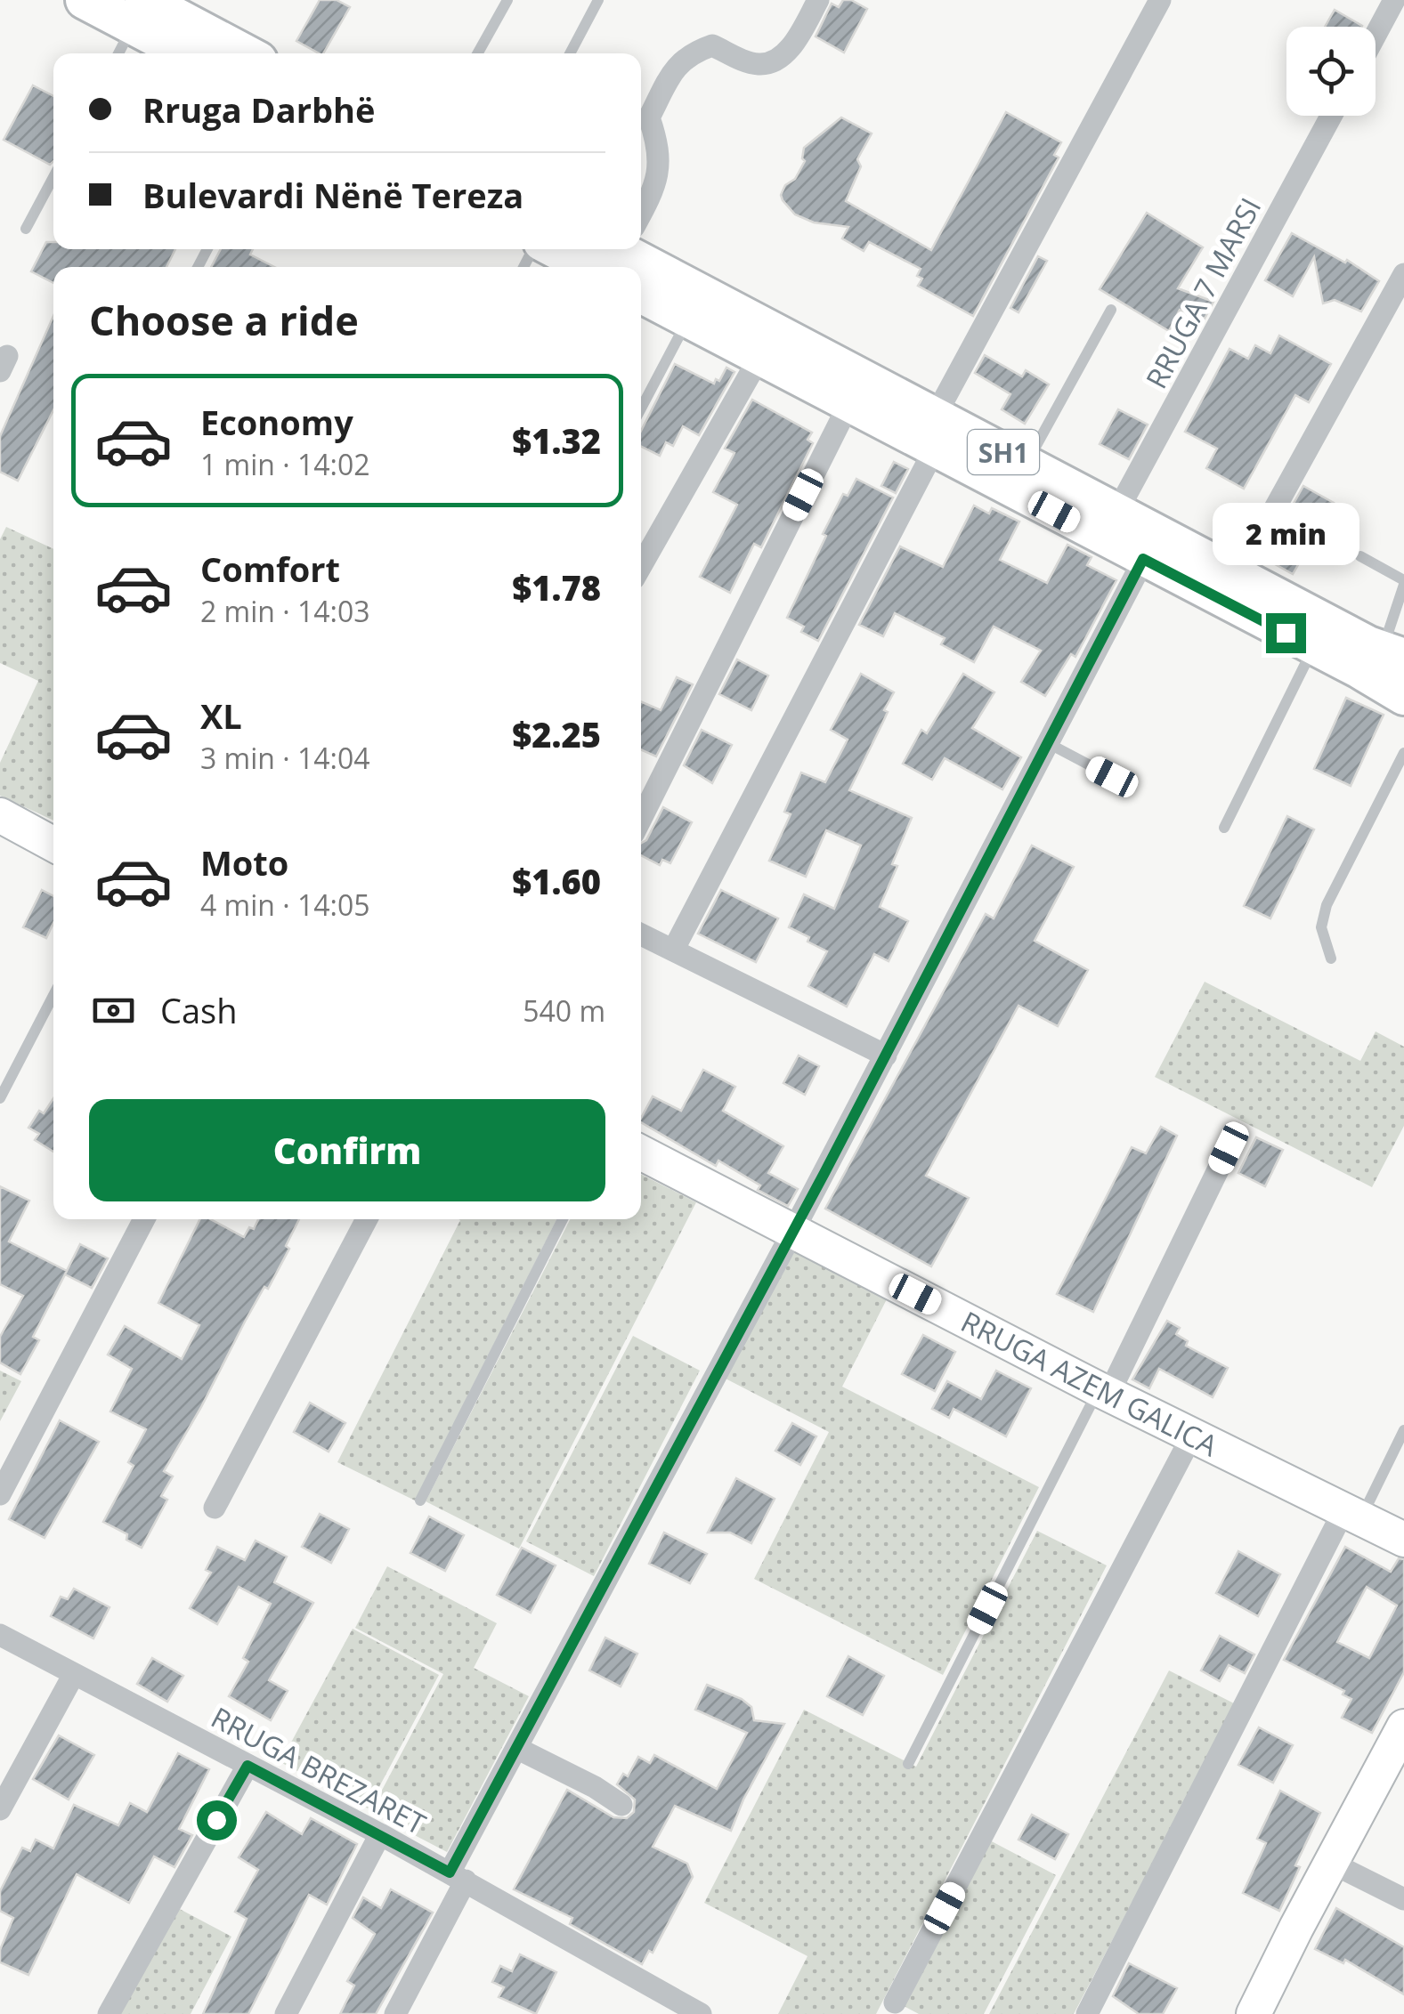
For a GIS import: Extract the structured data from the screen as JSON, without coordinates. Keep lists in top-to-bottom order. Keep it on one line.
{"streets":{"main road":["SH1"],"street":["RRUGA 7 MARSI","RRUGA AZEM GALICA","RRUGA BREZARET"]},"crossings":[["RRUGA 7 MARSI","SH1"]],"page":{"banner":["Rruga Darbhë","Bulevardi Nënë Tereza"],"heading":"Choose a ride","list":[{"name":"Economy","note":"1 min · 14:02","value":"$1.32"},{"name":"Comfort","note":"2 min · 14:03","value":"$1.78"},{"name":"XL","note":"3 min · 14:04","value":"$2.25"},{"name":"Moto","note":"4 min · 14:05","value":"$1.60"}],"bubble":"2 min","pay":["Cash","540 m"],"buttons":"Confirm"}}
